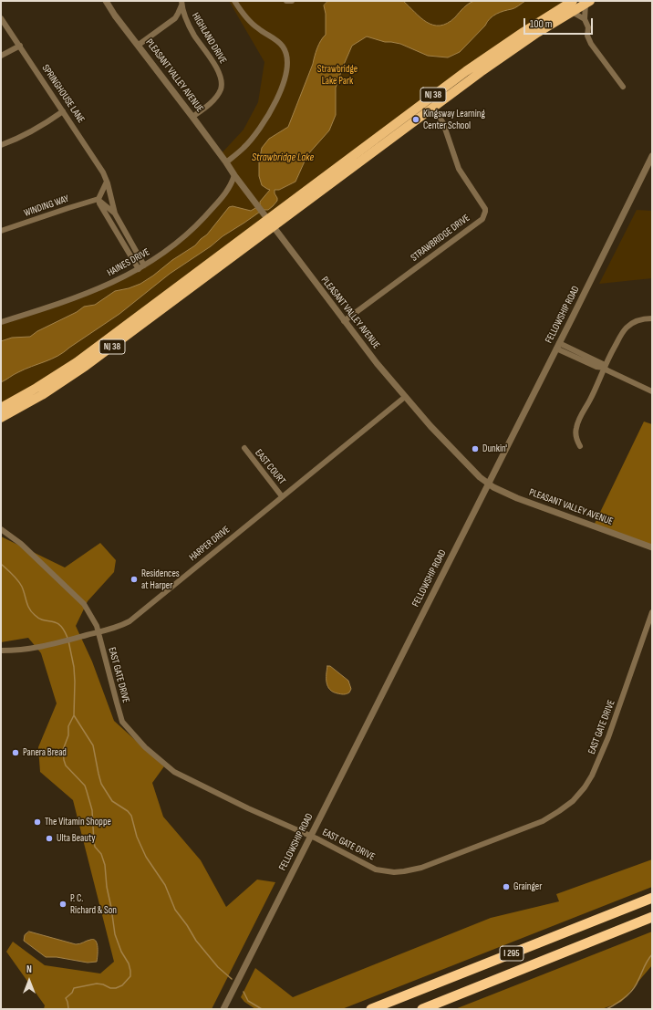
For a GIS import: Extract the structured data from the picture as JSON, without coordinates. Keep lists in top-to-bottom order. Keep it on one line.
{"streets":{"highway":["NJ 38","I 295"],"street":["HIGHLAND DRIVE","PLEASANT VALLEY AVENUE","SPRINGHOUSE LANE","WINDING WAY","STRAWBRIDGE DRIVE","HAINES DRIVE","FELLOWSHIP ROAD","EAST COURT","HARPER DRIVE","EAST GATE DRIVE"]},"crossings":[["HIGHLAND DRIVE","PLEASANT VALLEY AVENUE"],["PLEASANT VALLEY AVENUE","NJ 38"],["PLEASANT VALLEY AVENUE","STRAWBRIDGE DRIVE"],["PLEASANT VALLEY AVENUE","HAINES DRIVE"],["PLEASANT VALLEY AVENUE","FELLOWSHIP ROAD"],["PLEASANT VALLEY AVENUE","HARPER DRIVE"],["SPRINGHOUSE LANE","WINDING WAY"],["SPRINGHOUSE LANE","HAINES DRIVE"],["NJ 38","STRAWBRIDGE DRIVE"],["FELLOWSHIP ROAD","EAST GATE DRIVE"],["EAST COURT","HARPER DRIVE"],["HARPER DRIVE","EAST GATE DRIVE"]],"water":["Strawbridge Lake"],"parks":["Strawbridge Lake Park"],"places":["Kingsway Learning Center School","Dunkin'","Residences at Harper","Panera Bread","The Vitamin Shoppe","Ulta Beauty","Grainger","P. C. Richard & Son"],"scale_bar":"100 m","north":"top"}
